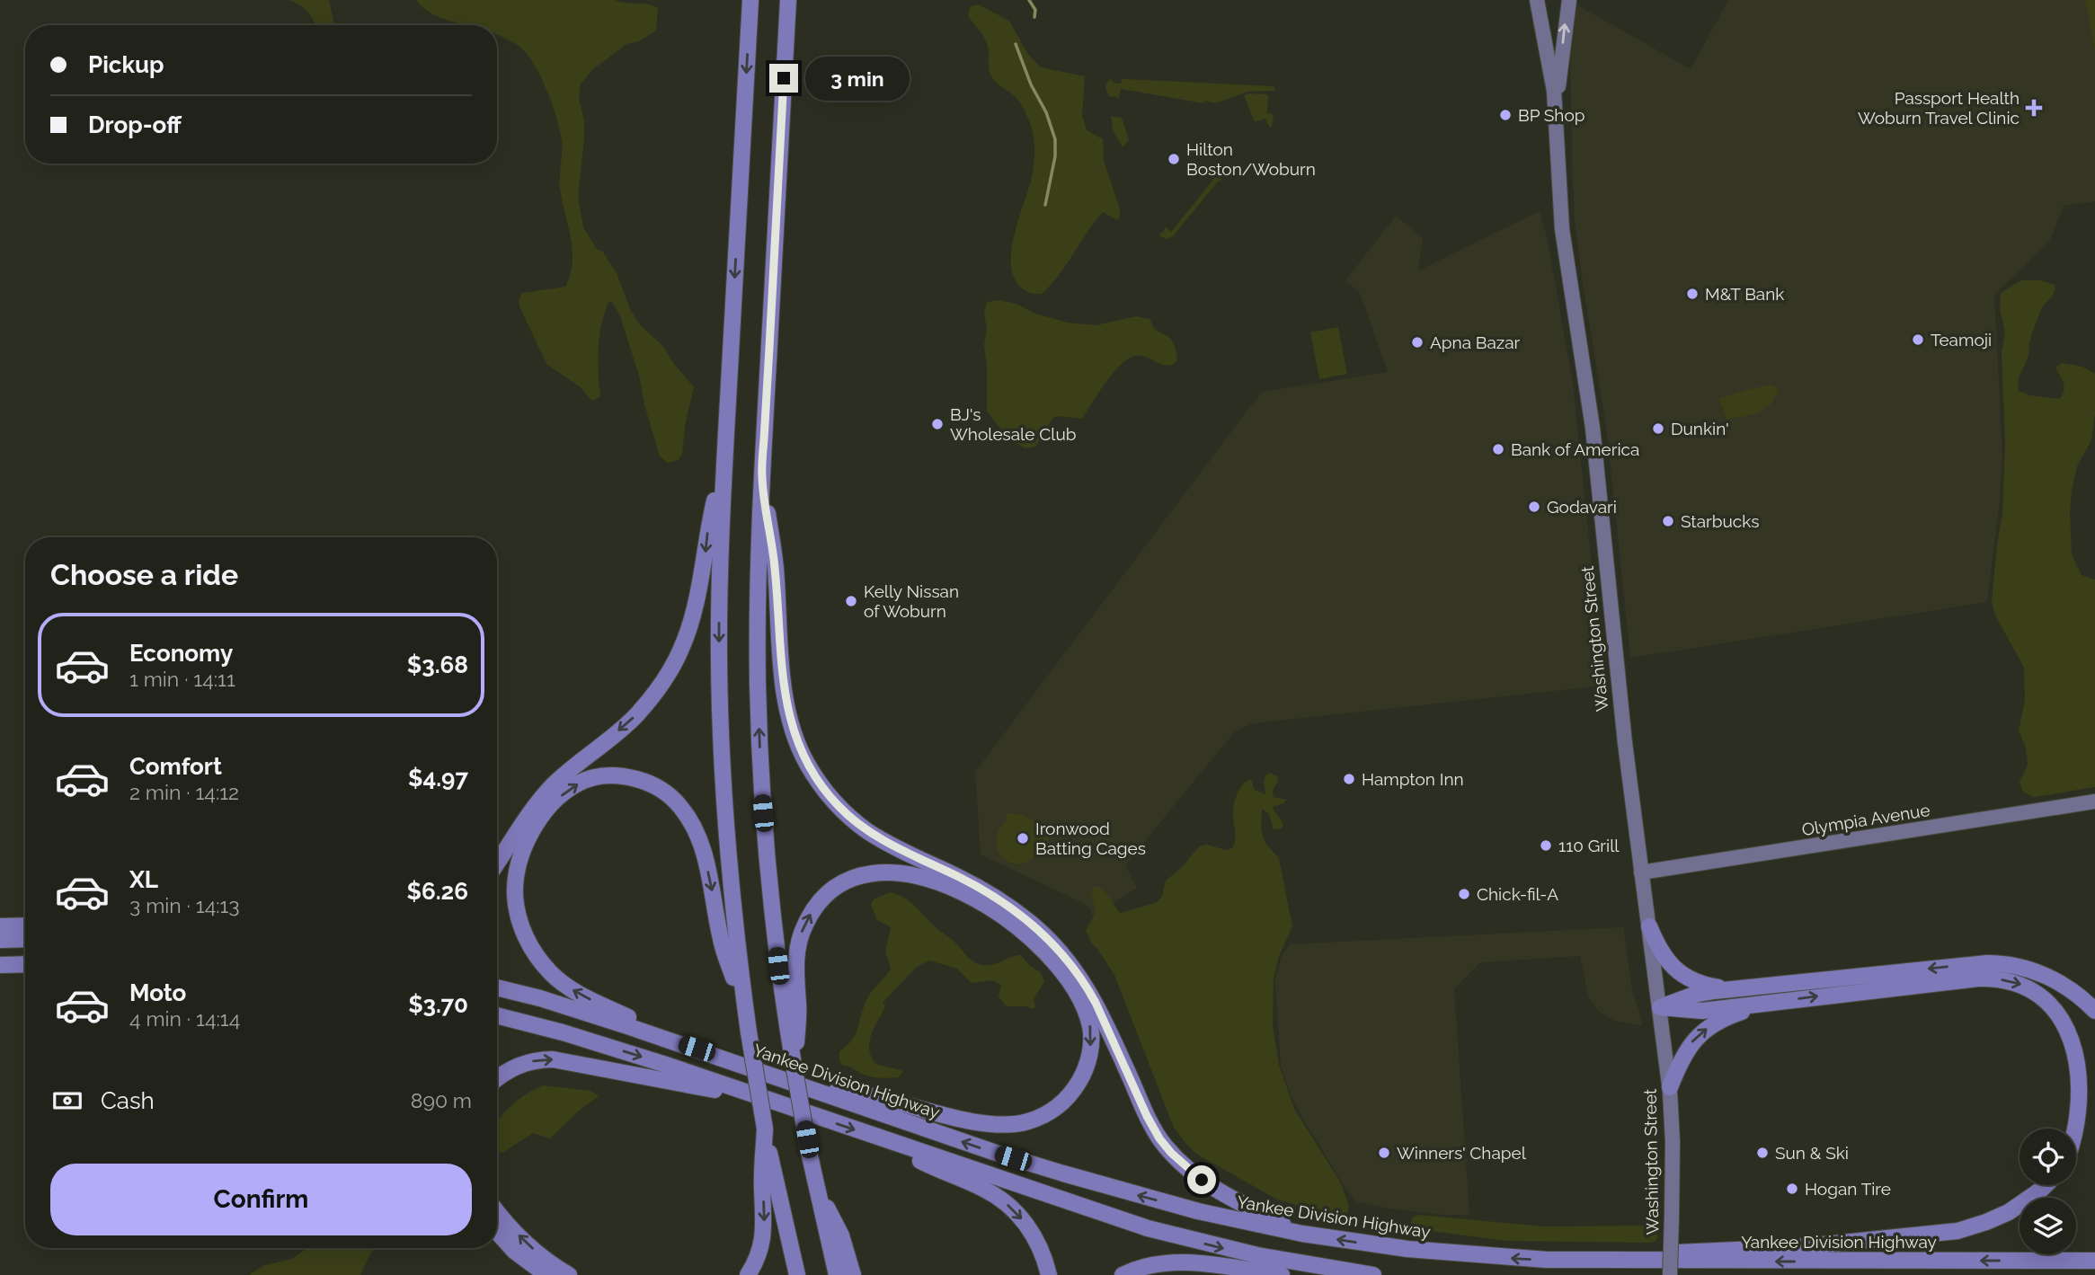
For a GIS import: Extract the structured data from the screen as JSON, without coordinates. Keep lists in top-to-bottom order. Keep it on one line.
{"streets":{"highway":["Yankee Division Highway"],"main road":["Washington Street","Olympia Avenue"]},"crossings":[["Washington Street","Olympia Avenue"]],"places":{"health":["Passport Health Woburn Travel Clinic"],"other":["BP Shop","Hilton Boston/Woburn","M&T Bank","Teamoji","Apna Bazar","BJ's Wholesale Club","Dunkin'","Bank of America","Godavari","Starbucks","Kelly Nissan of Woburn","Hampton Inn","Ironwood Batting Cages","110 Grill","Chick-fil-A","Winners' Chapel","Sun & Ski","Hogan Tire"]},"page":{"banner":["Pickup","Drop-off"],"bubble":"3 min","heading":"Choose a ride","list":[{"name":"Economy","note":"1 min · 14:11","value":"$3.68"},{"name":"Comfort","note":"2 min · 14:12","value":"$4.97"},{"name":"XL","note":"3 min · 14:13","value":"$6.26"},{"name":"Moto","note":"4 min · 14:14","value":"$3.70"}],"pay":["Cash","890 m"],"buttons":"Confirm"}}
